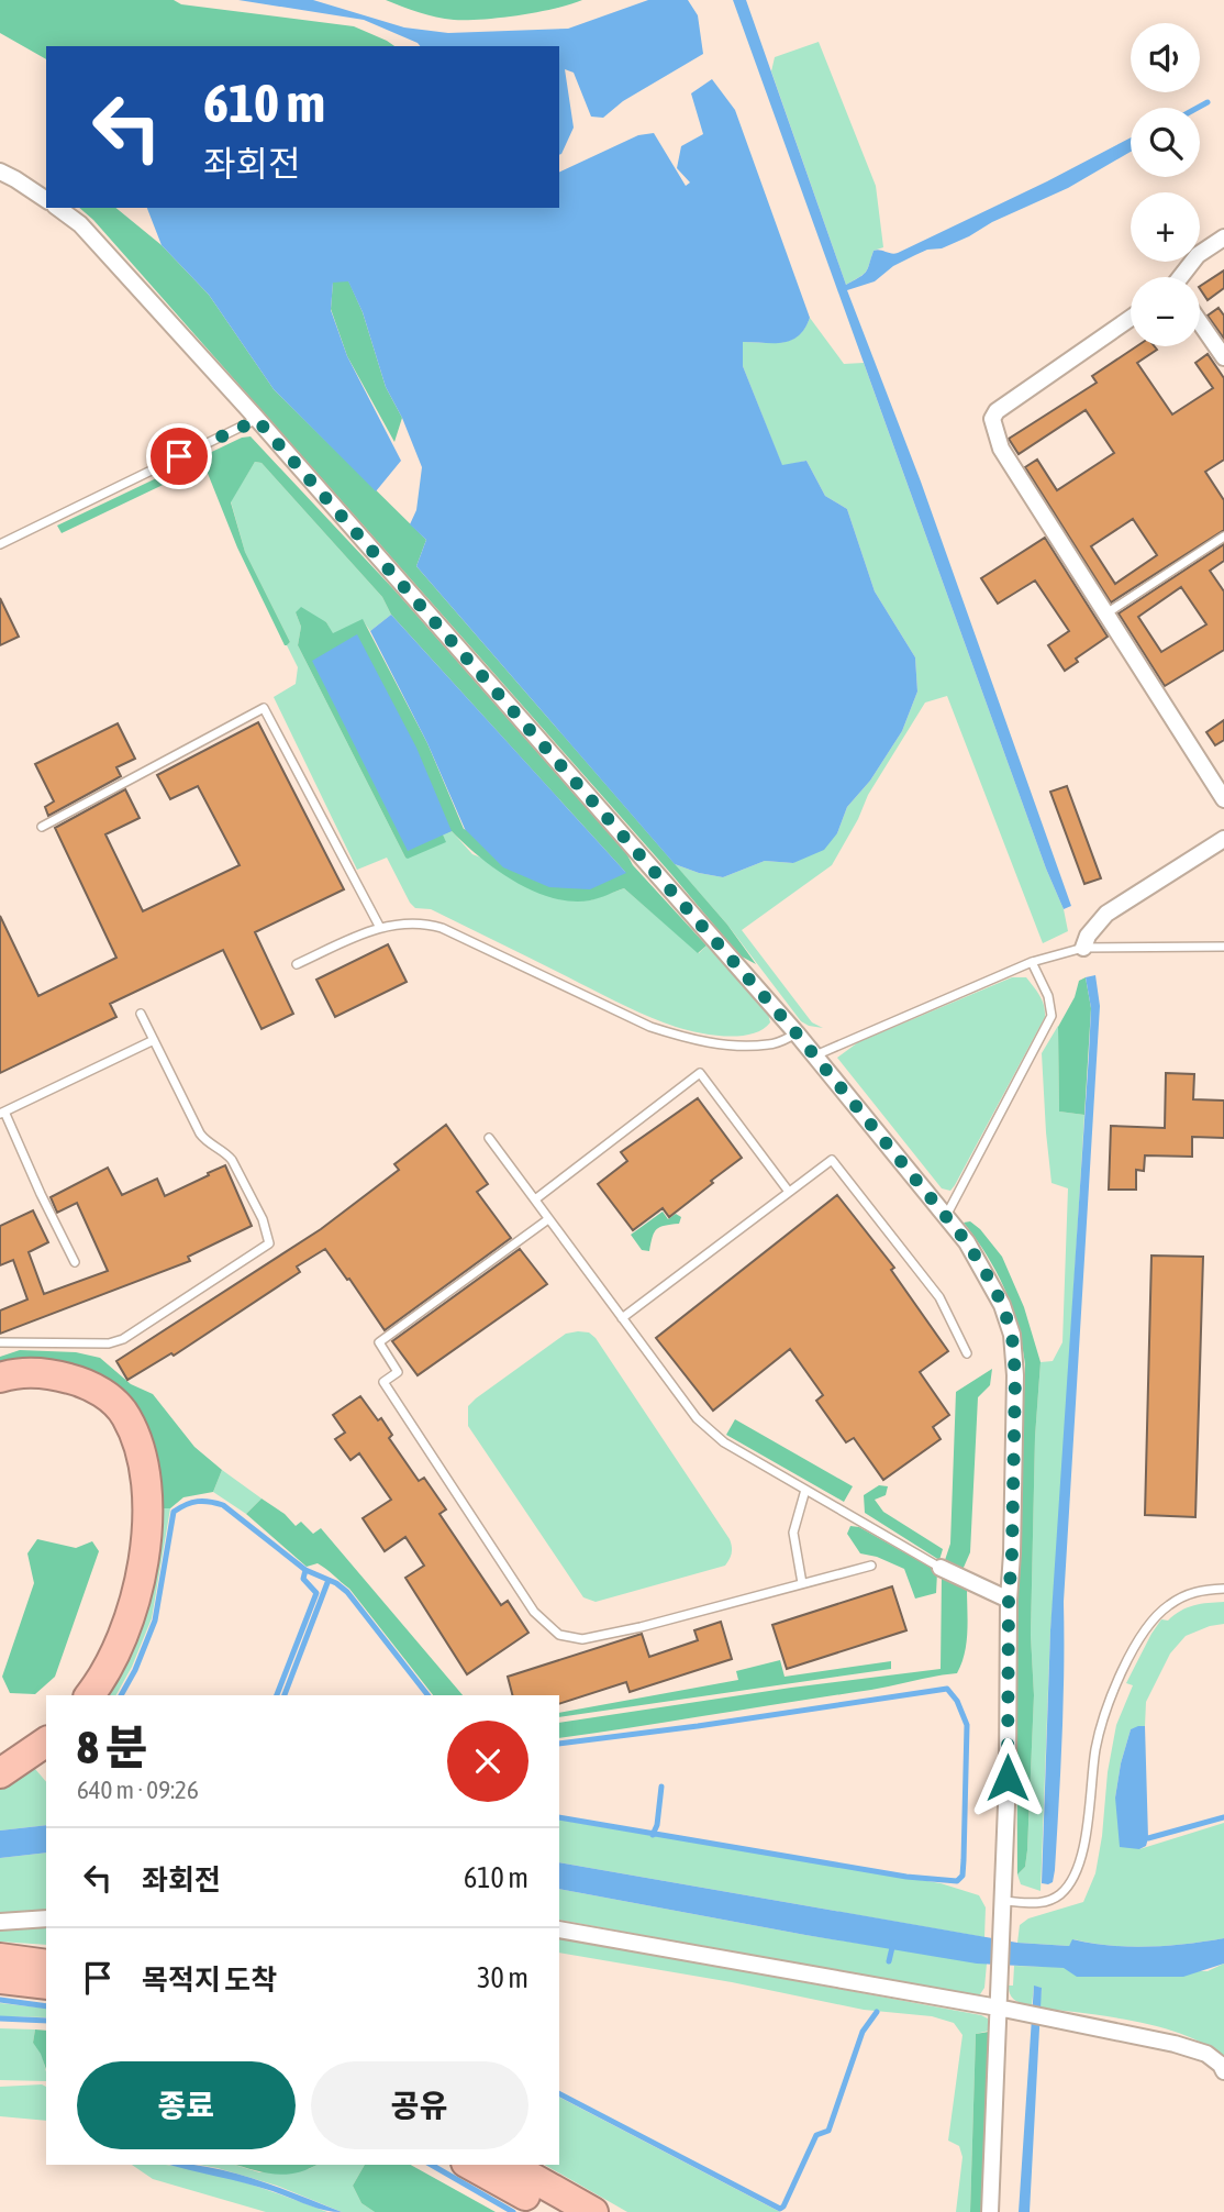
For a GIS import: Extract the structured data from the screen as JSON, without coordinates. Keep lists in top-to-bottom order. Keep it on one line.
{"page":{"map_buttons":["+","−"],"turn":["610 m","좌회전"],"heading":["8 분","640 m · 09:26"],"list":[{"name":"좌회전","value":"610 m"},{"name":"목적지 도착","value":"30 m"}],"buttons":["종료","공유"]}}
